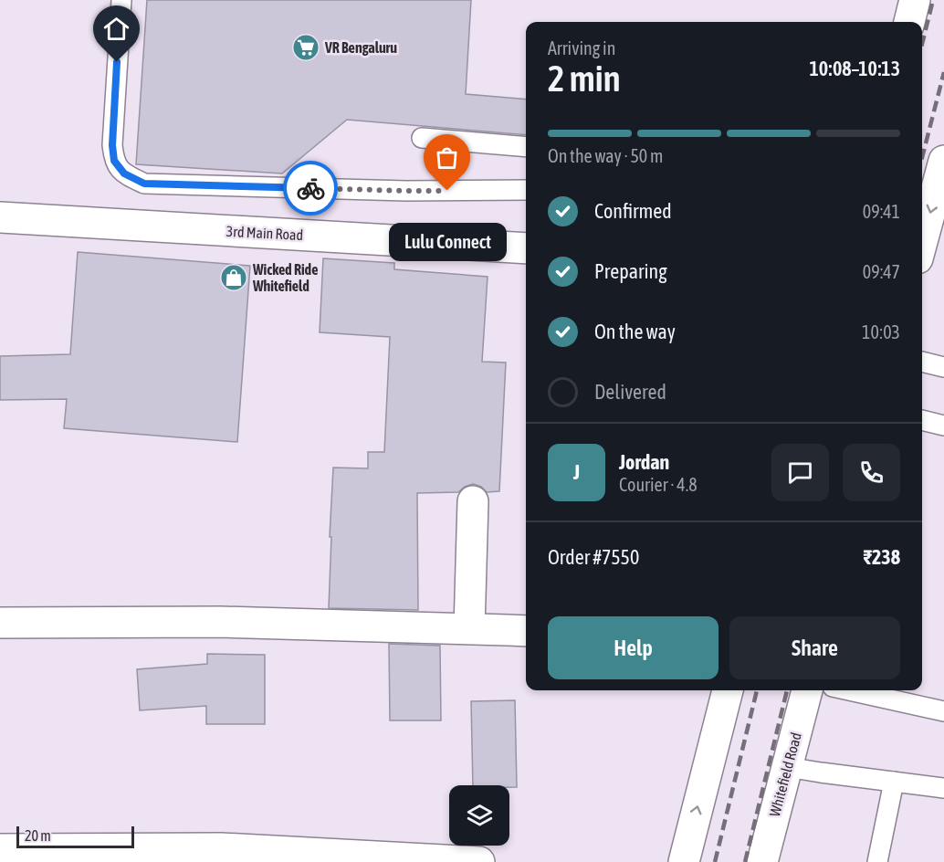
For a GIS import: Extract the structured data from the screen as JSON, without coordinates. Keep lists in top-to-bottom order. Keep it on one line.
{"streets":{"street":["3rd Main Road","Whitefield Road"]},"places":{"supermarket":["VR Bengaluru"],"other":["Lulu Connect"],"shop":["Wicked Ride Whitefield"]},"scale_bar":"20 m","page":{"heading":["2 min","Arriving in","10:08–10:13"],"panel":["Jordan","Courier · 4.8","Order #7550","₹238"],"bar":"On the way · 50 m","list":[["Confirmed","09:41"],["Preparing","09:47"],["On the way","10:03"],"Delivered"],"bubble":"Lulu Connect","round":"J","buttons":["Help","Share"],"scale":"20 m"}}
